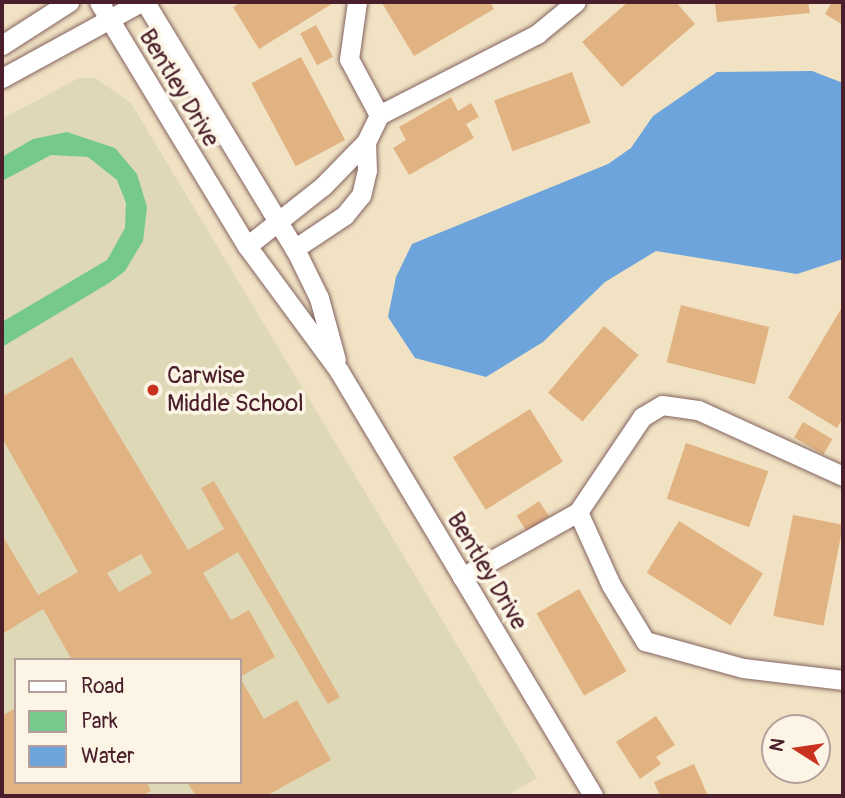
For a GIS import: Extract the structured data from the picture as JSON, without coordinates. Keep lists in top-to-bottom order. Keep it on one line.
{"streets":{"street":["Bentley Drive"]},"places":["Carwise Middle School"],"legend":["Road","Park","Water"],"north":"left"}
